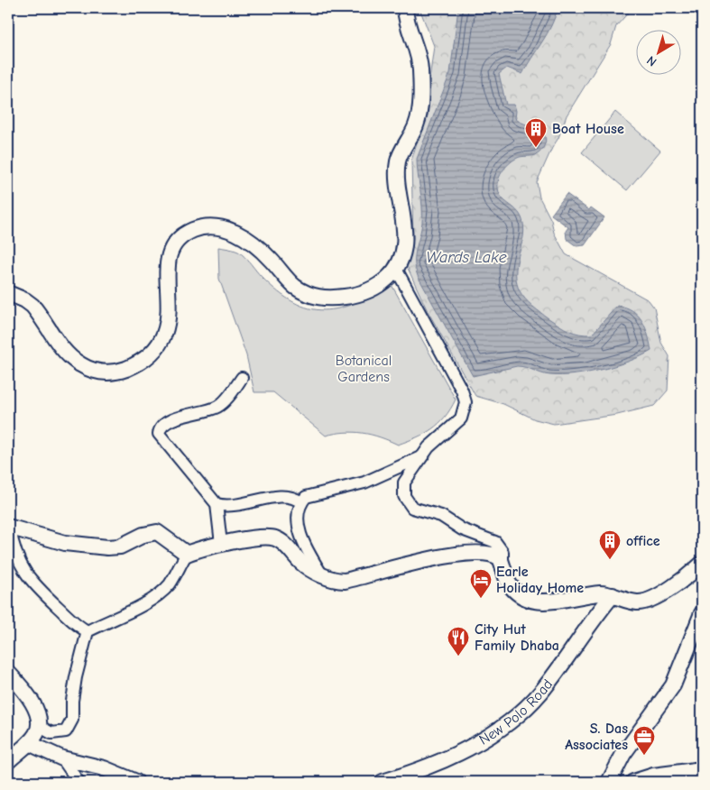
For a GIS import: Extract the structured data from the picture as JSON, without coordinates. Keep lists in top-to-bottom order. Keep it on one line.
{"streets":{"street":["New Polo Road"]},"water":["Wards Lake"],"parks":["Botanical Gardens"],"places":{"building":["Boat House","office"],"hotel":["Earle Holiday Home"],"restaurant":["City Hut Family Dhaba"],"office":["S. Das Associates"]},"north":"bottom left"}
